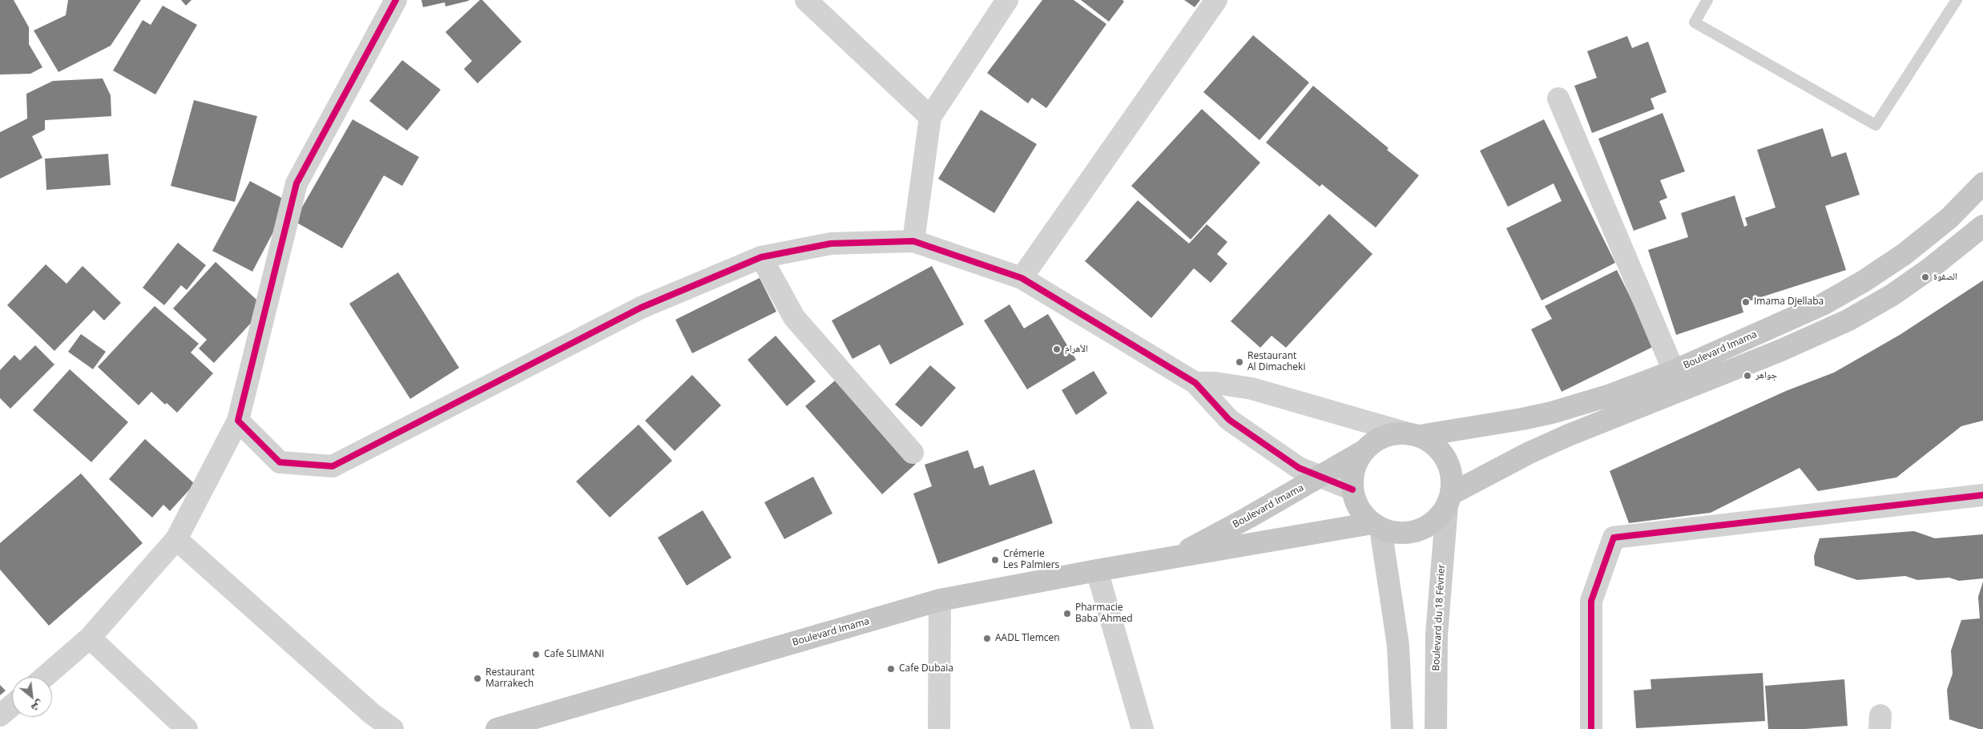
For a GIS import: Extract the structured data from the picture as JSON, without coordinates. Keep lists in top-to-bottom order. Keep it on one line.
{"streets":{"main road":["Boulevard Imama","Boulevard du 18 Février"]},"crossings":[["Boulevard Imama","Boulevard du 18 Février"]],"places":["الصفوة","Imama Djellaba","الأهرام","Restaurant Al Dimacheki","جواهر","Crémerie Les Palmiers","Pharmacie Baba Ahmed","AADL Tlemcen","Cafe SLIMANI","Cafe Dubaia","Restaurant Marrakech"],"north":"bottom right"}
